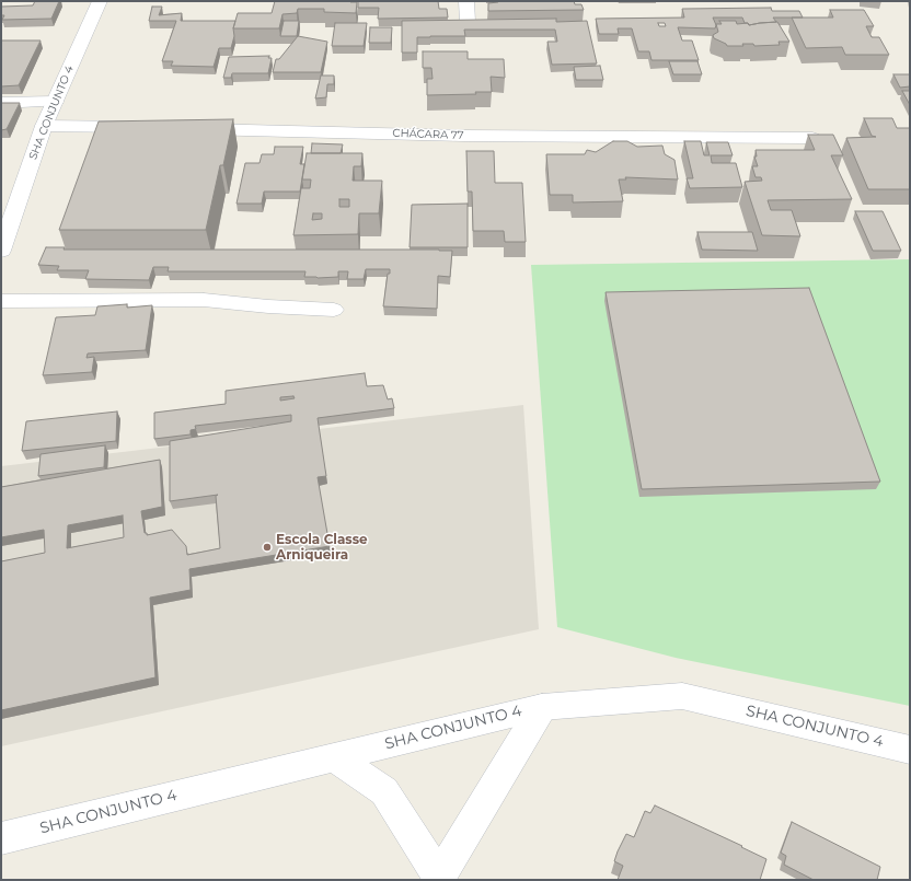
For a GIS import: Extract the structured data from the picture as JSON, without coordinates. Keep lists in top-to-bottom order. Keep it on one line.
{"streets":{"street":["SHA CONJUNTO 4","CHÁCARA 77"]},"places":["Escola Classe Arniqueira"]}
